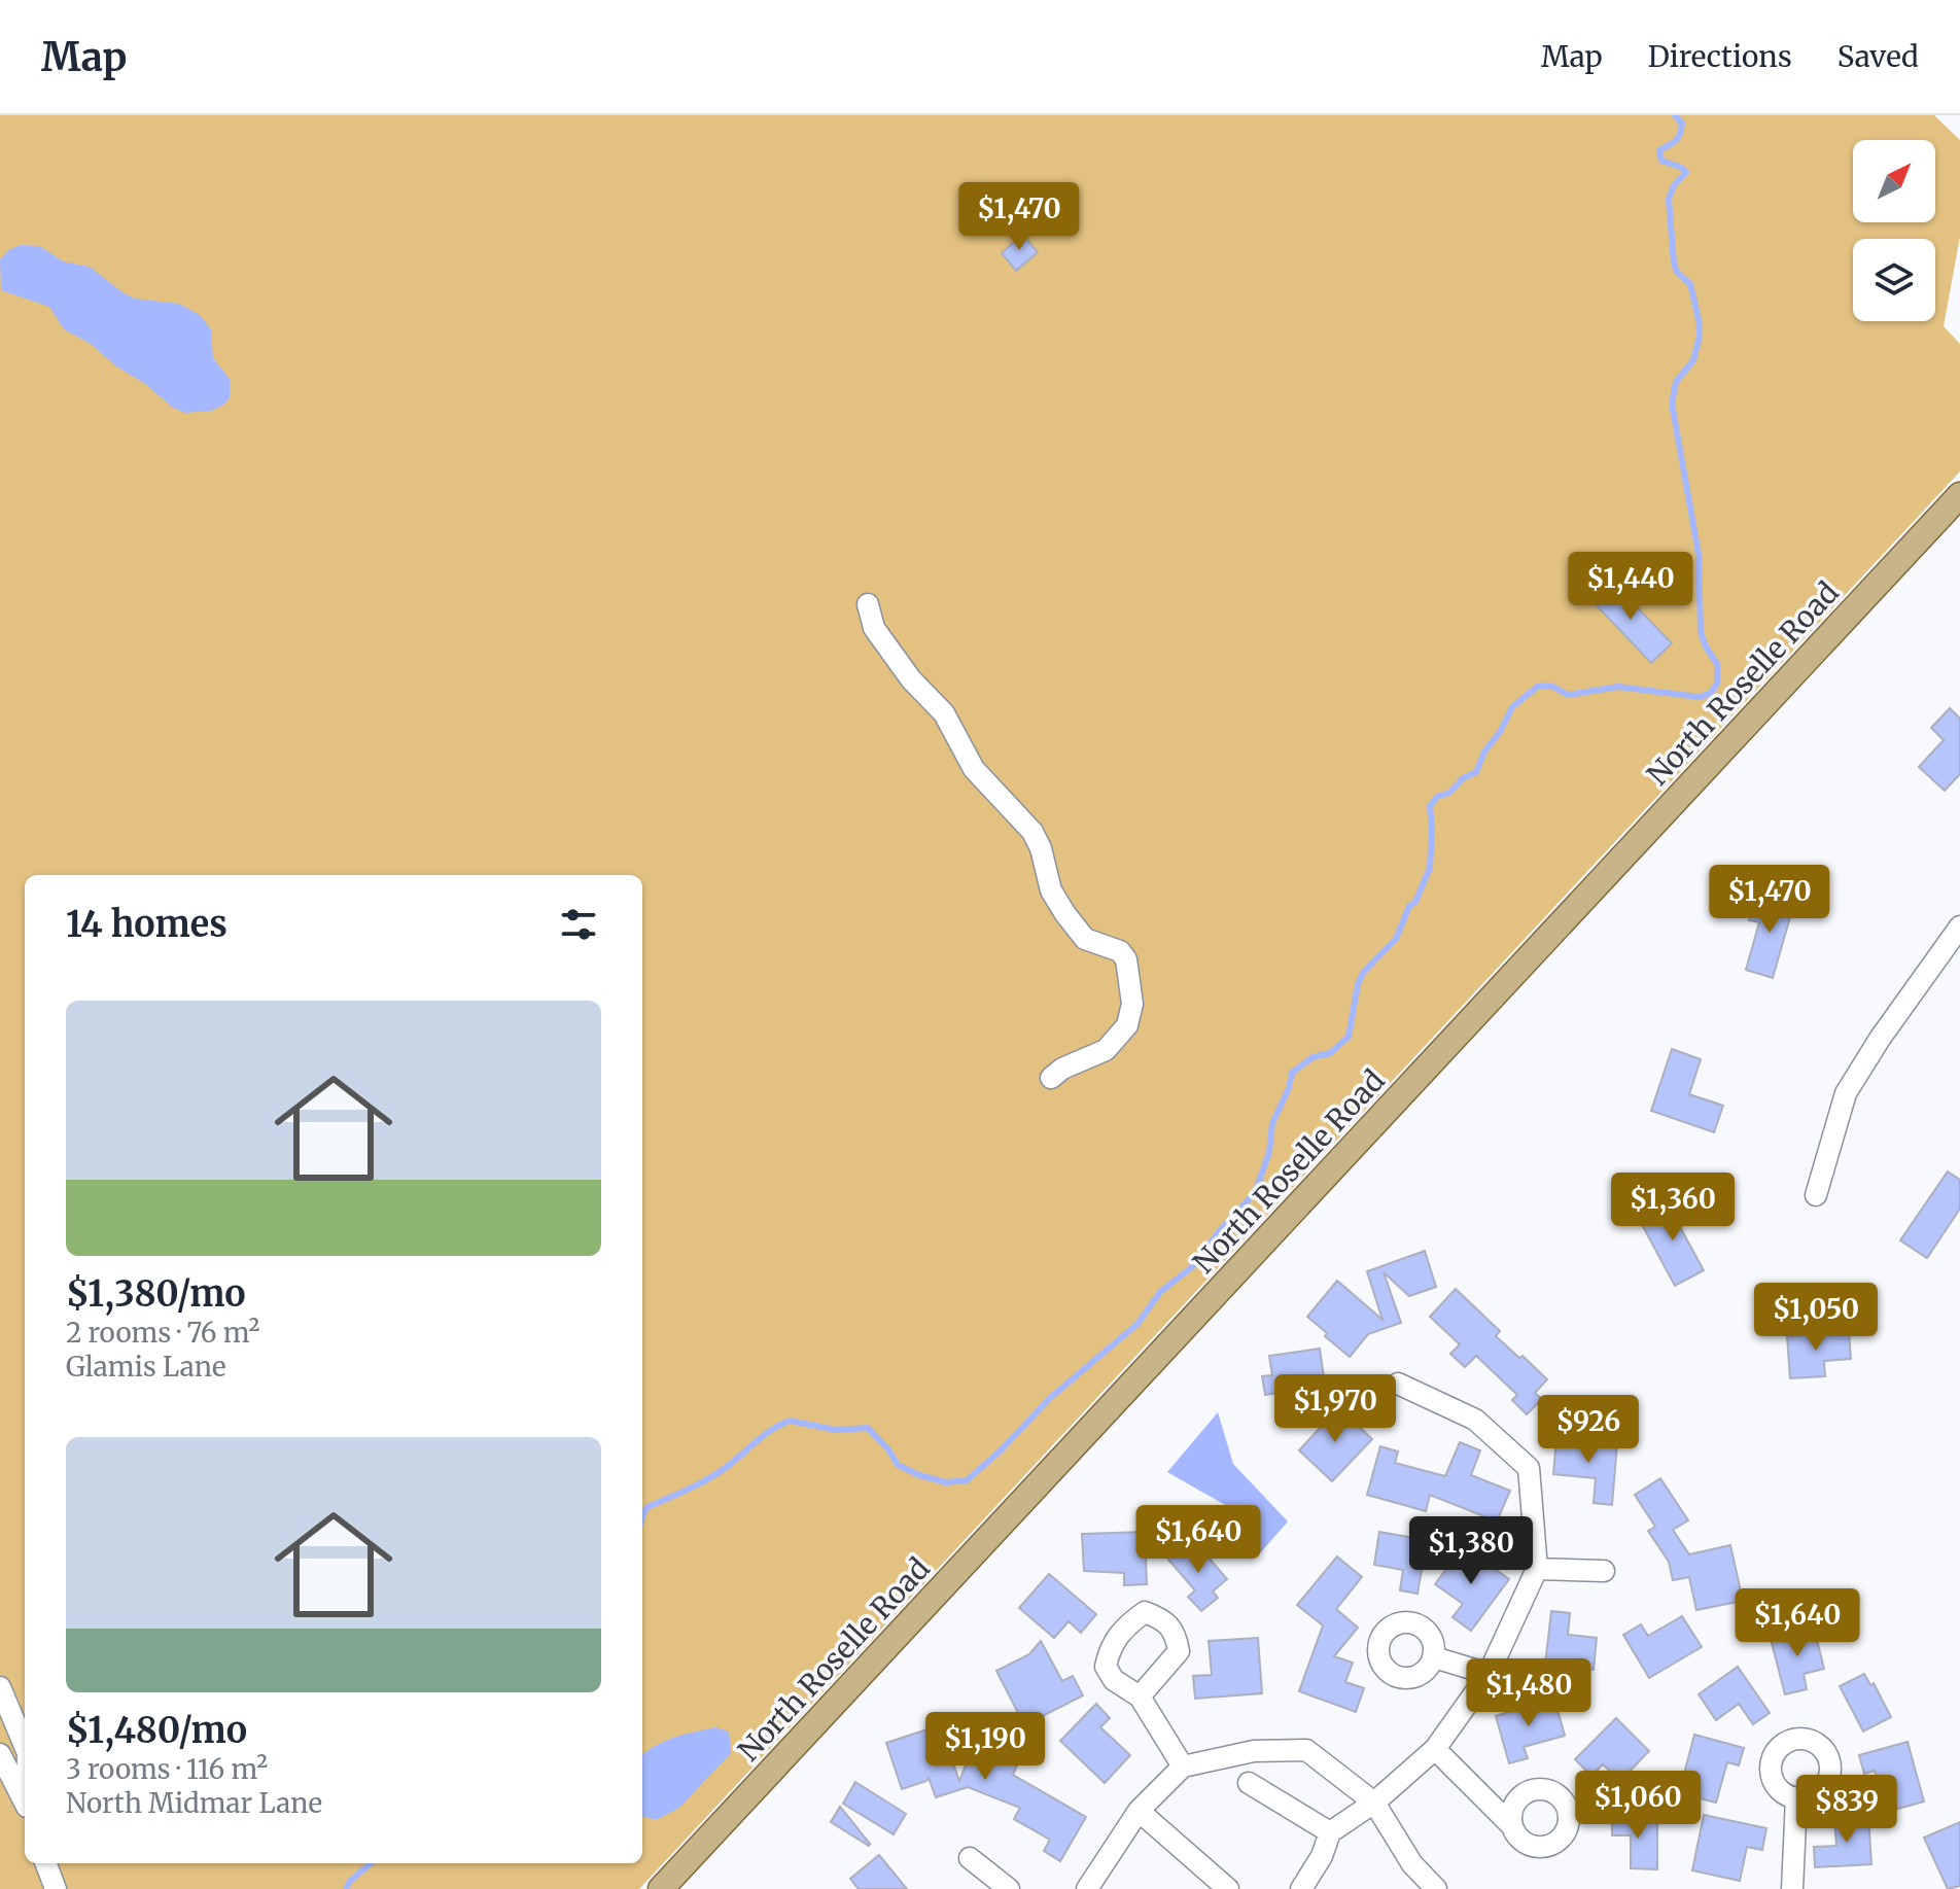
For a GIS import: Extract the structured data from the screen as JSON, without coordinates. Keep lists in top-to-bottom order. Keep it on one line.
{"streets":{"main road":["North Roselle Road"]},"north":"top right","page":{"header":"Map","nav":["Map","Directions","Saved"],"price":["$1,470","$1,440","$1,470","$1,360","$1,050","$1,970","$926","$1,640","$1,380","$1,640","$1,480","$1,190","$1,060","$839"],"heading":"14 homes","list":[{"name":"$1,380/mo","note":"2 rooms · 76 m² · Glamis Lane"},{"name":"$1,480/mo","note":"3 rooms · 116 m² · North Midmar Lane"}]}}
